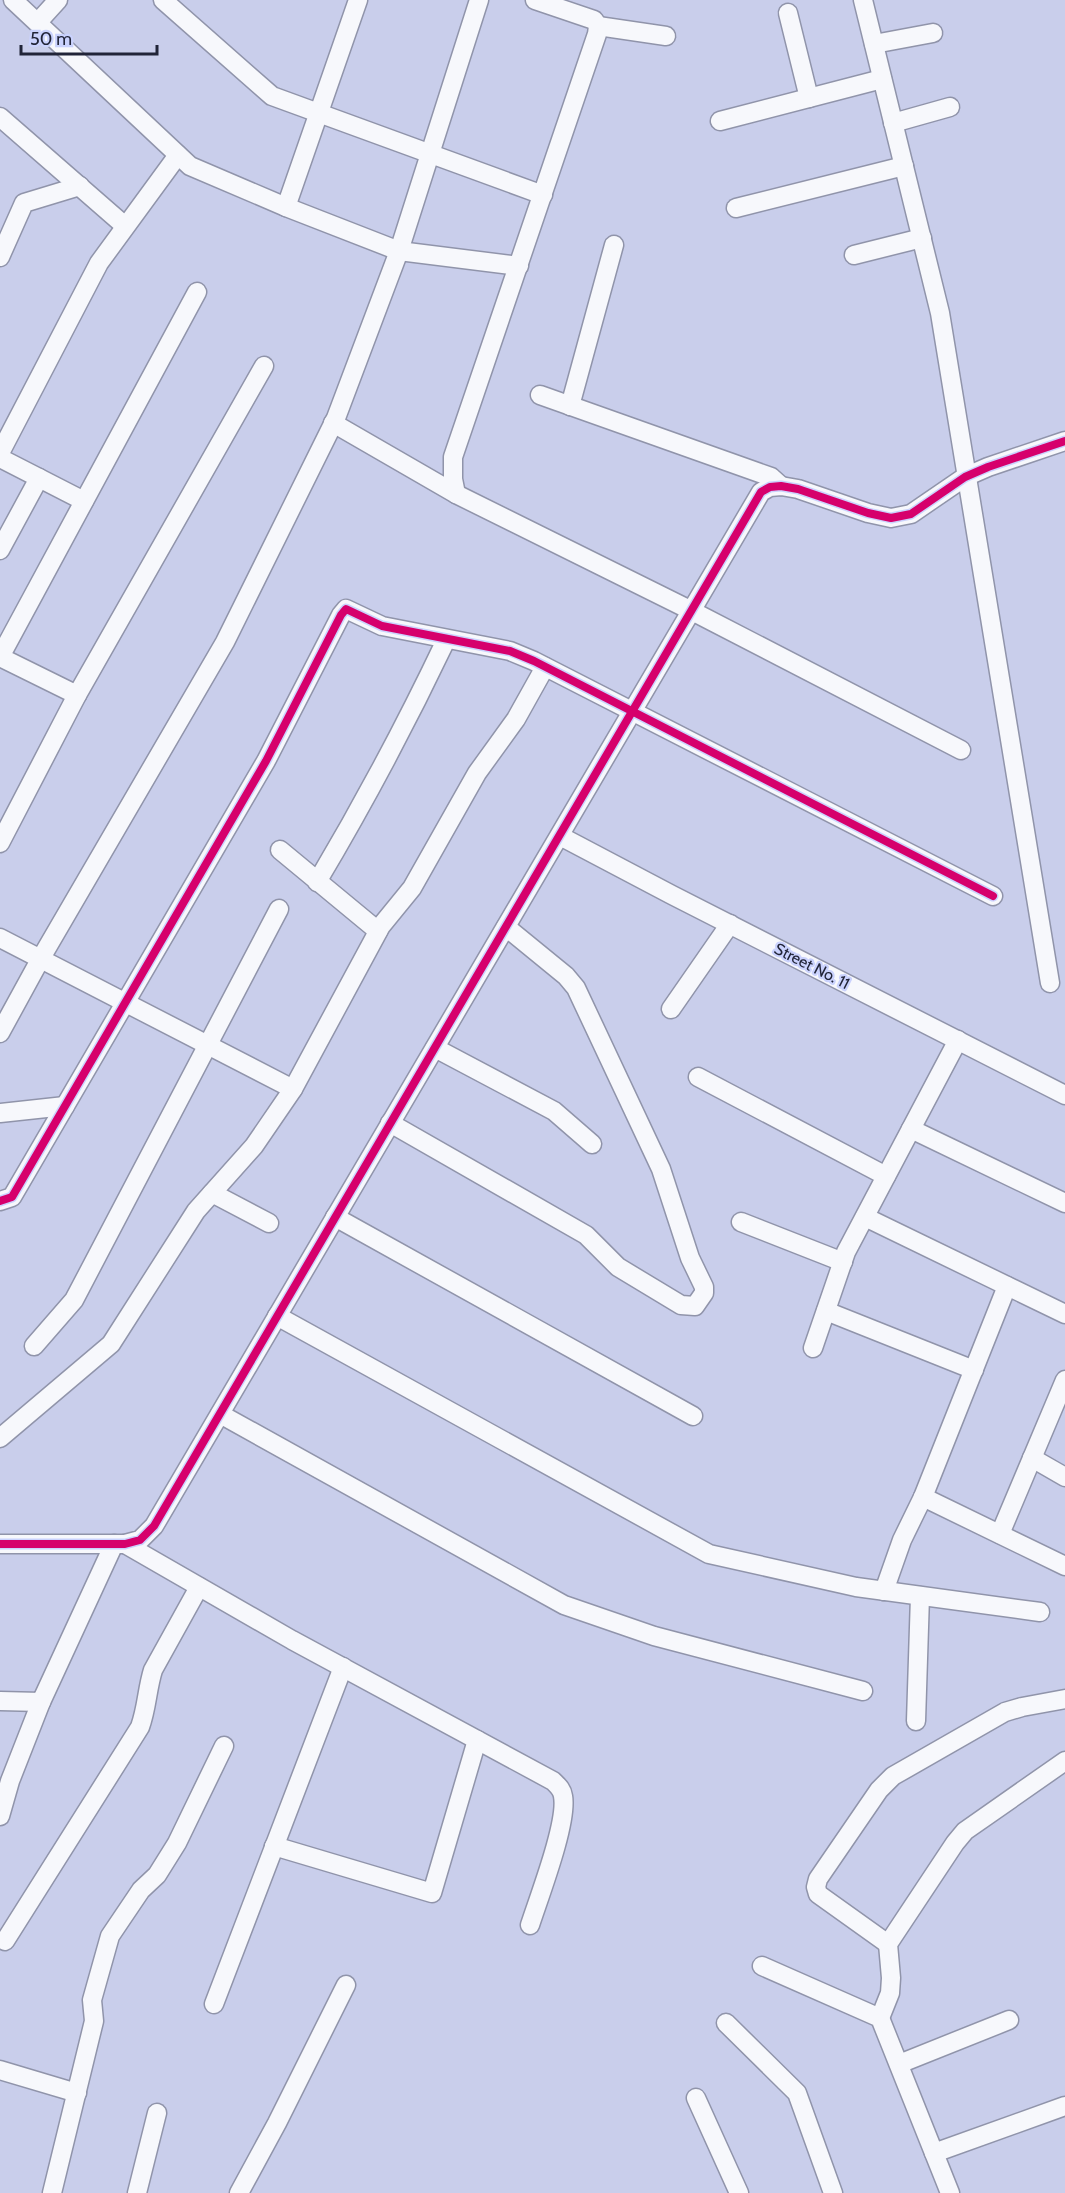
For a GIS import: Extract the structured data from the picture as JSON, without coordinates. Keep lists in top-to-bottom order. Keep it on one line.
{"streets":{"street":["Street No. 11"]},"scale_bar":"50 m"}
